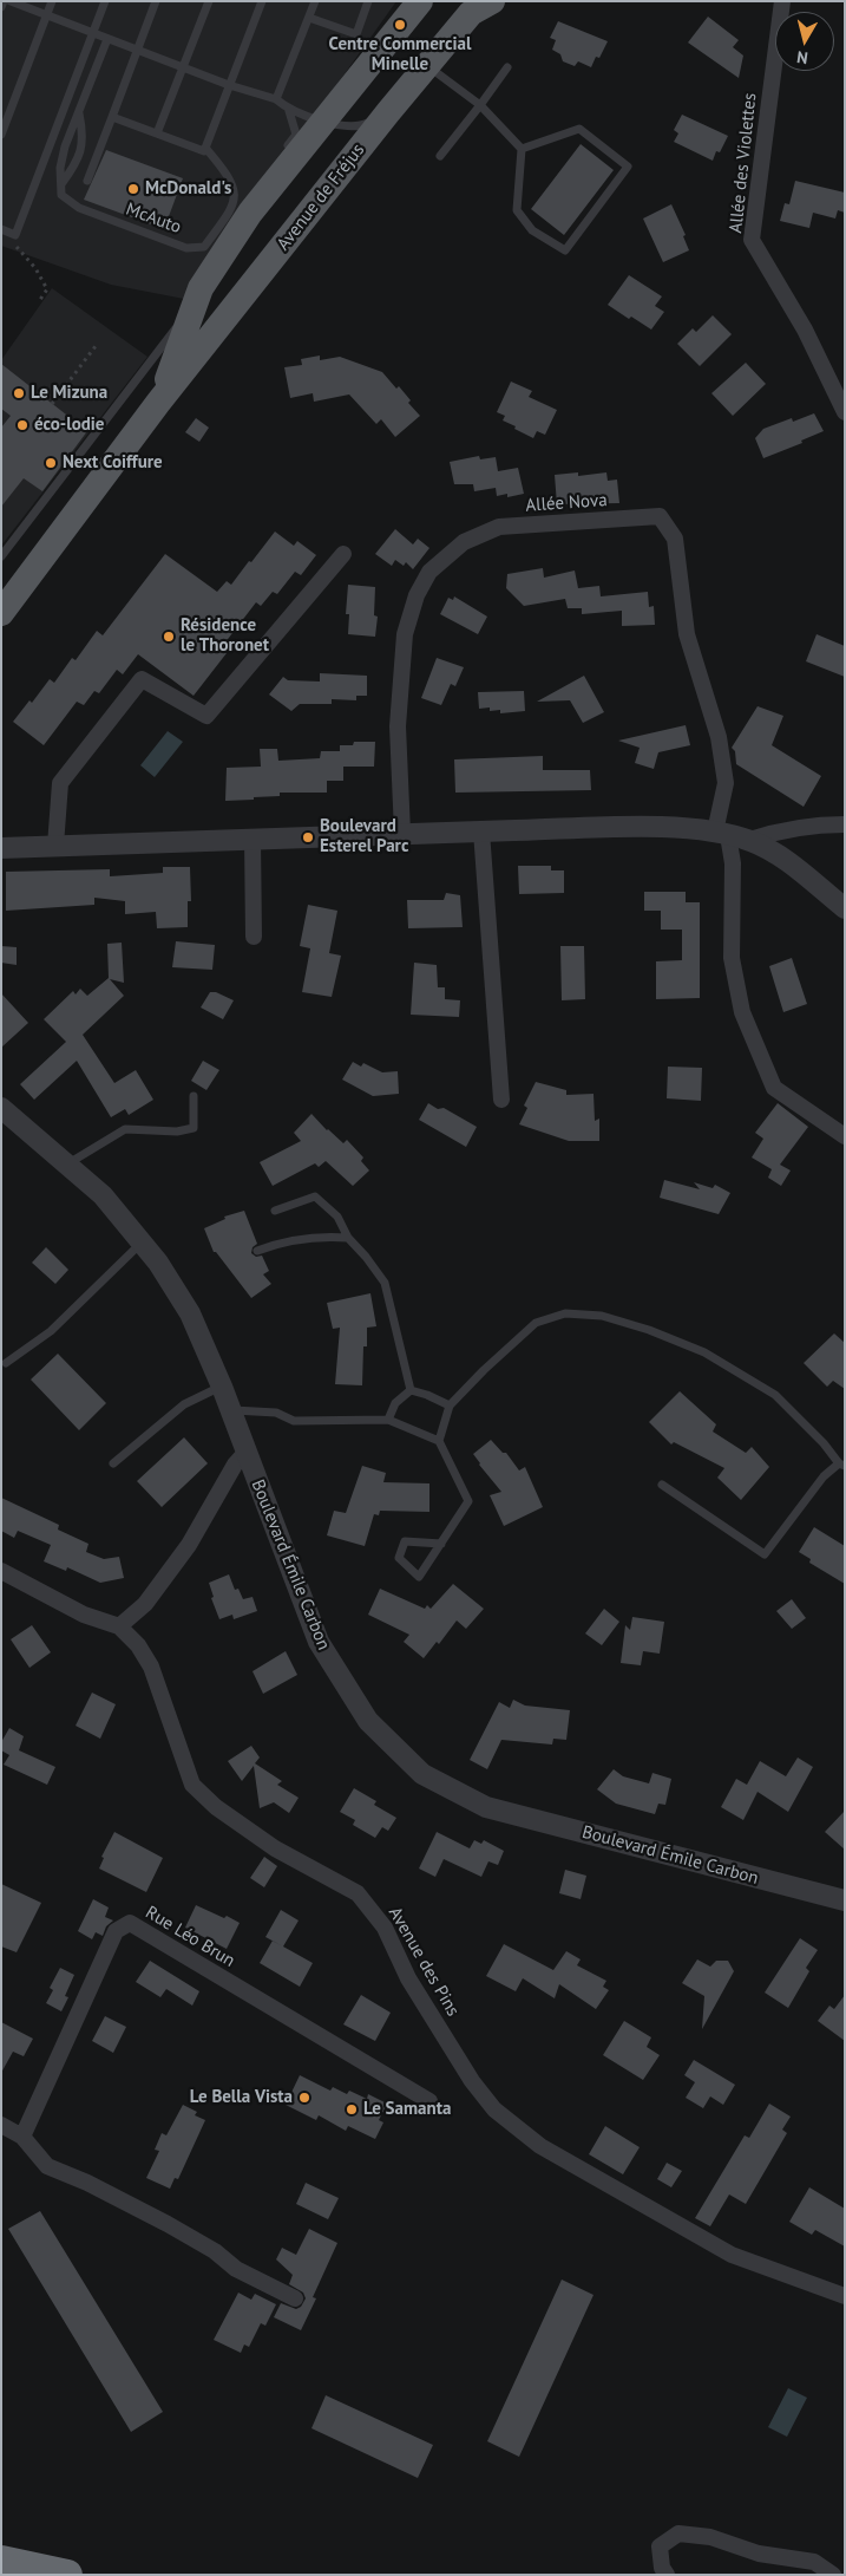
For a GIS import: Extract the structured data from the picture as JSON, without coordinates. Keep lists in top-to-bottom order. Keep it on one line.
{"streets":{"main road":["Avenue de Fréjus"],"street":["Allée des Violettes","Allée Nova","Boulevard Émile Carbon","Rue Léo Brun","Avenue des Pins"],"lane":["McAuto"]},"places":["Centre Commercial Minelle","McDonald's","Le Mizuna","éco-lodie","Next Coiffure","Résidence le Thoronet","Boulevard Esterel Parc","Le Bella Vista","Le Samanta"],"north":"bottom"}
